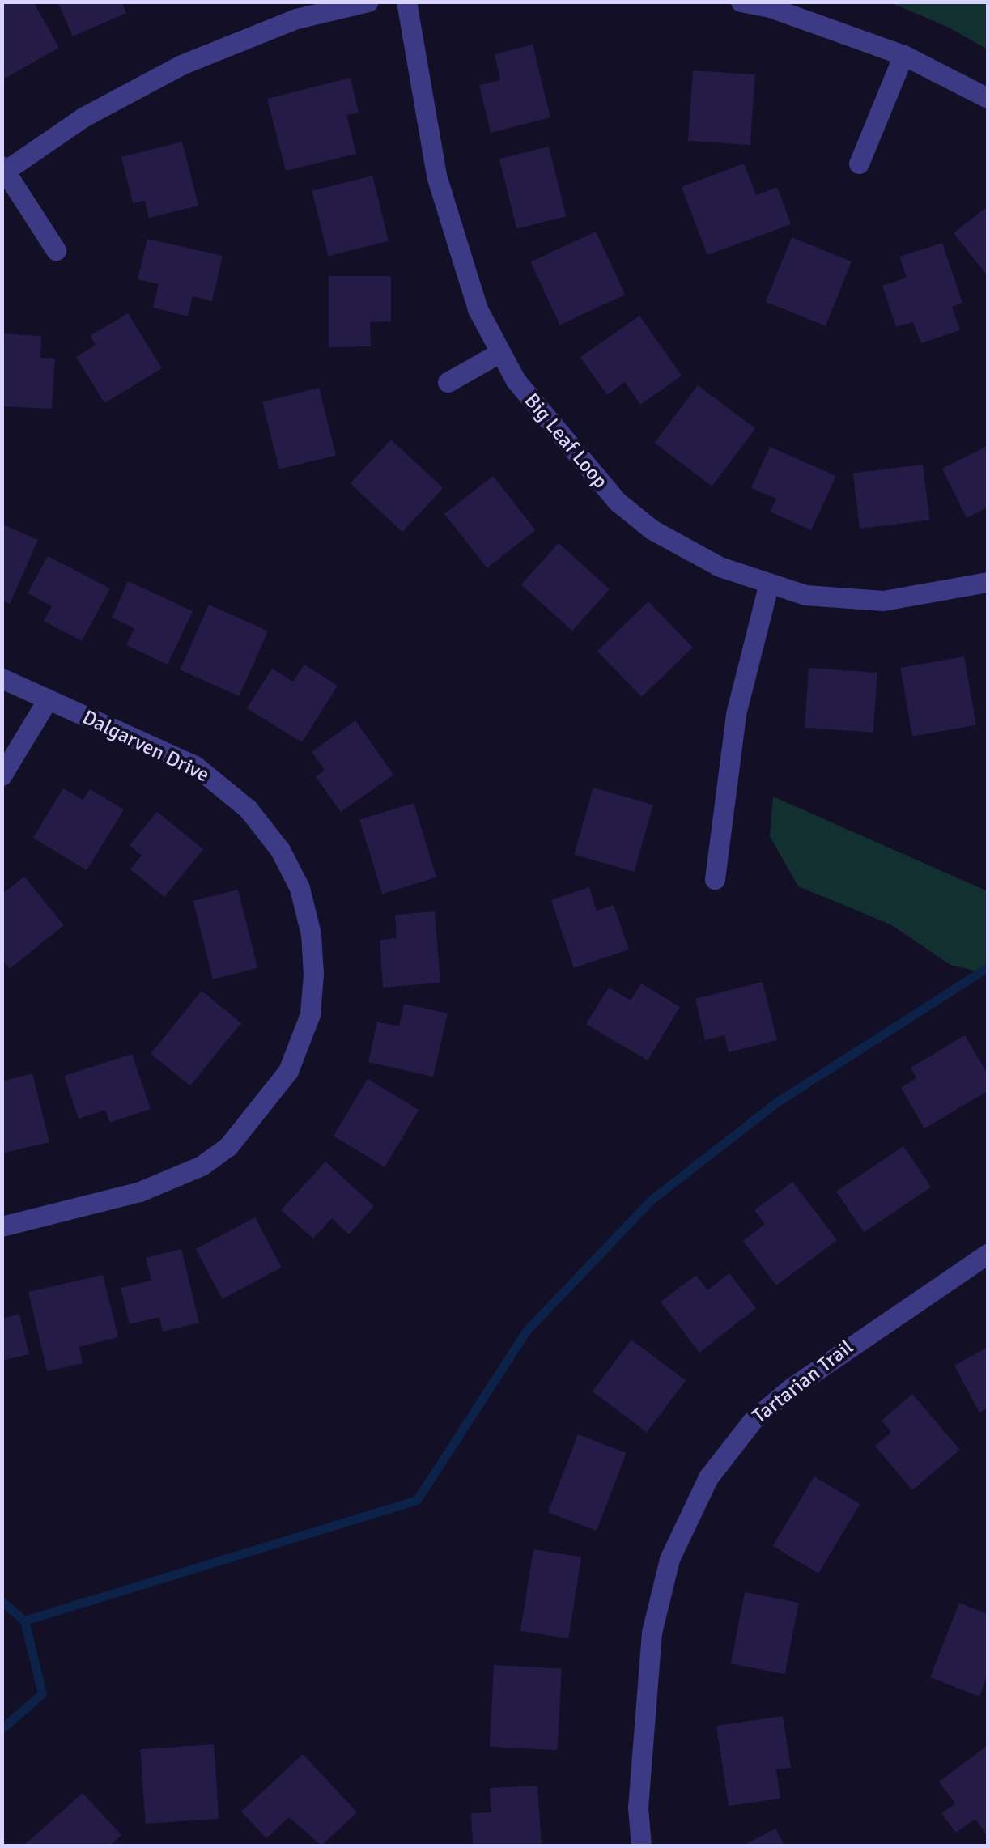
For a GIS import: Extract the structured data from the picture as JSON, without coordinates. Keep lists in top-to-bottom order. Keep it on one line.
{"streets":{"street":["Big Leaf Loop","Dalgarven Drive","Tartarian Trail"]}}
